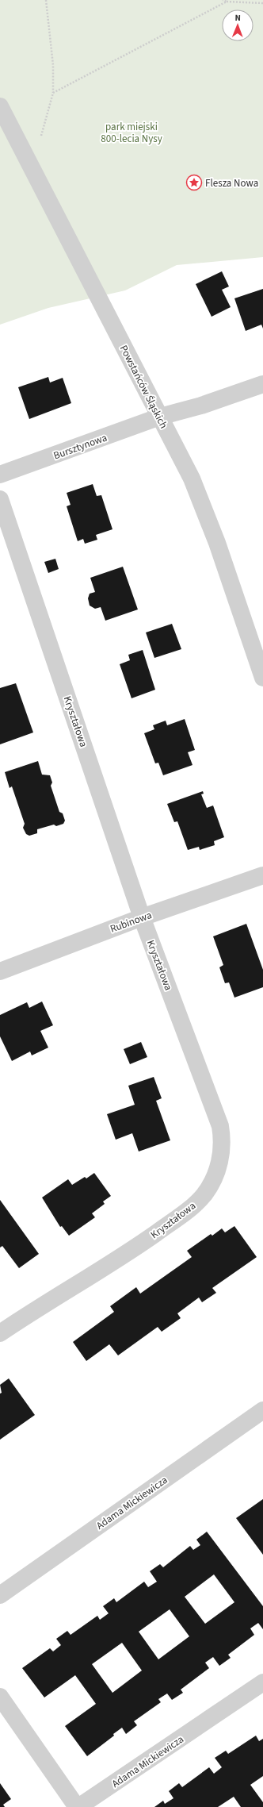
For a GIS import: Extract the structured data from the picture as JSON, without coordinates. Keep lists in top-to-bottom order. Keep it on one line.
{"streets":{"street":["Powstańców Śląskich","Bursztynowa","Kryształowa","Rubinowa","Adama Mickiewicza"]},"crossings":[["Powstańców Śląskich","Bursztynowa"],["Kryształowa","Rubinowa"]],"parks":["park miejski 800-lecia Nysy"],"places":{"place":["Flesza Nowa"]},"north":"top"}
